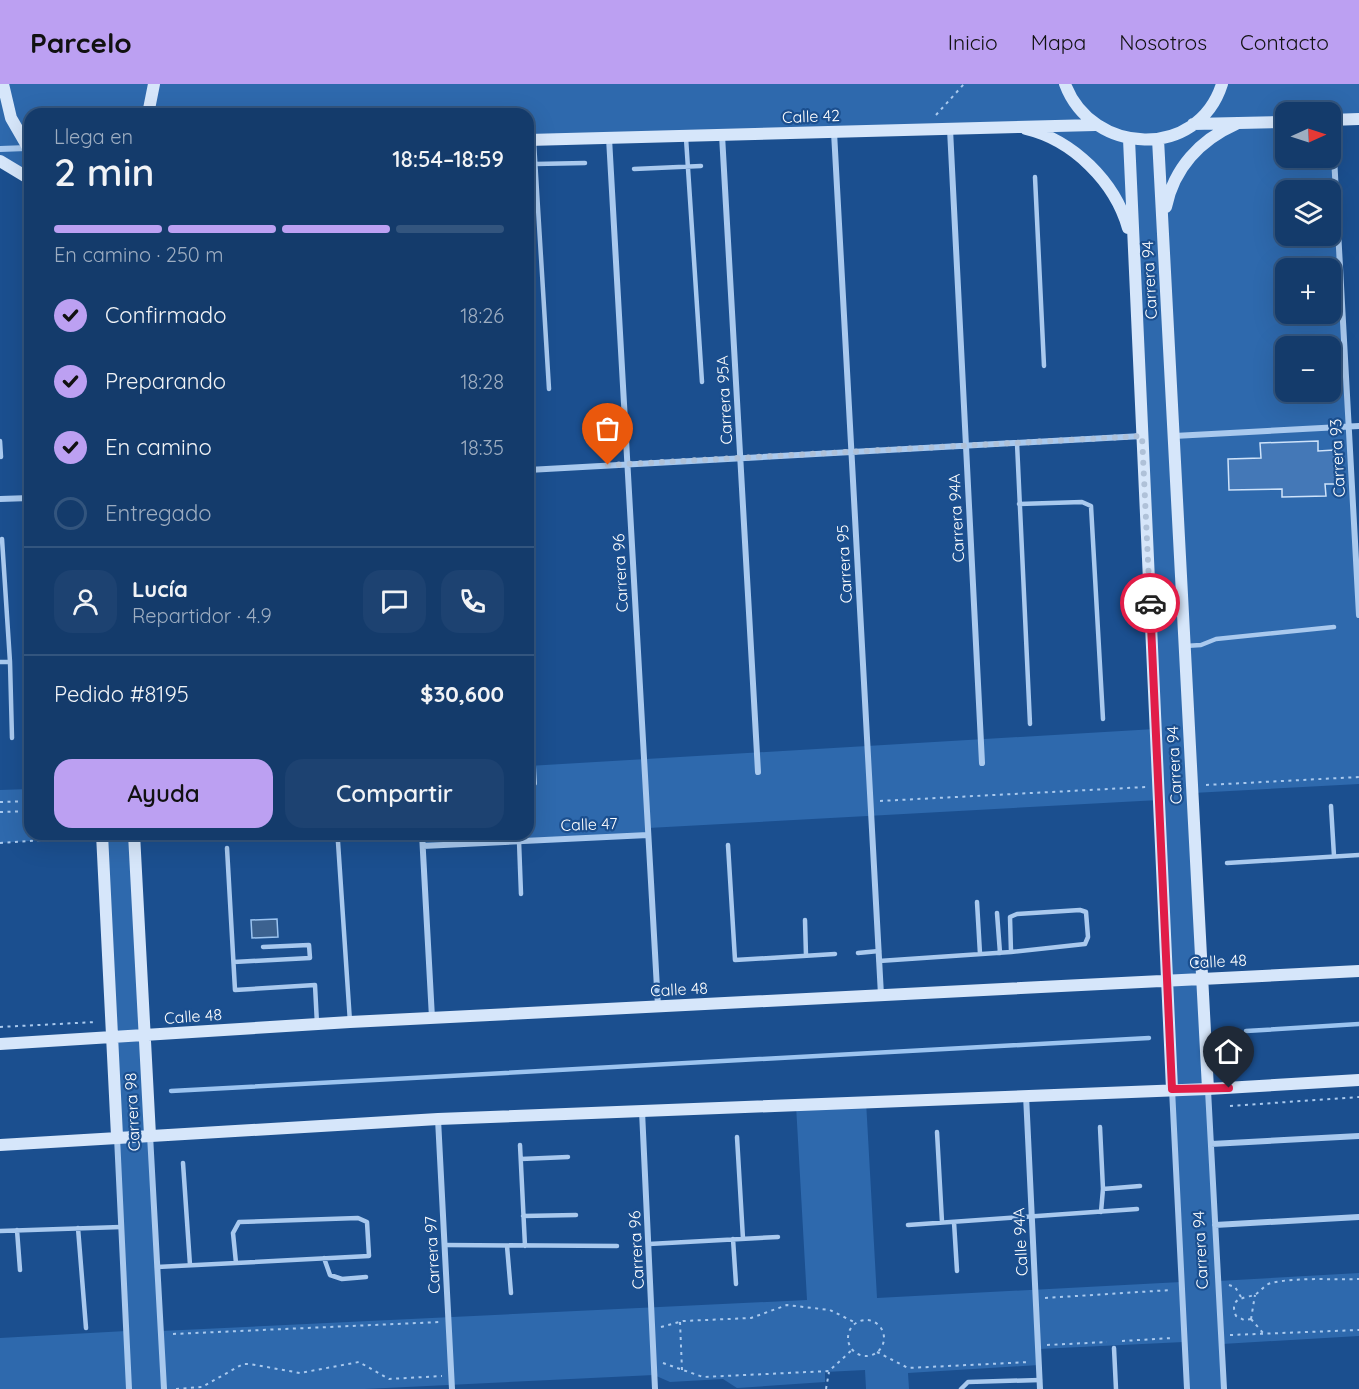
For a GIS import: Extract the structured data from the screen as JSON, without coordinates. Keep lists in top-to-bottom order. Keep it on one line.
{"streets":{"street":["Calle 42","Carrera 94","Carrera 95A","Carrera 93","Carrera 94A","Carrera 95","Carrera 96","Calle 47","Calle 48","Carrera 98","Calle 94A","Carrera 97"]},"crossings":[["Calle 42","Carrera 95A"],["Calle 42","Carrera 94A"],["Calle 42","Carrera 95"],["Calle 42","Carrera 96"],["Carrera 94","Calle 48"],["Carrera 95","Calle 48"],["Carrera 96","Calle 47"],["Carrera 96","Calle 48"],["Calle 48","Carrera 98"]],"north":"right","page":{"header":"Parcelo","nav":["Inicio","Mapa","Nosotros","Contacto"],"map_buttons":["+","−"],"heading":["2 min","Llega en","18:54–18:59"],"panel":["Lucía","Repartidor · 4.9","Pedido #8195","$30,600"],"bar":"En camino · 250 m","list":[["Confirmado","18:26"],["Preparando","18:28"],["En camino","18:35"],"Entregado"],"buttons":["Ayuda","Compartir"]}}
